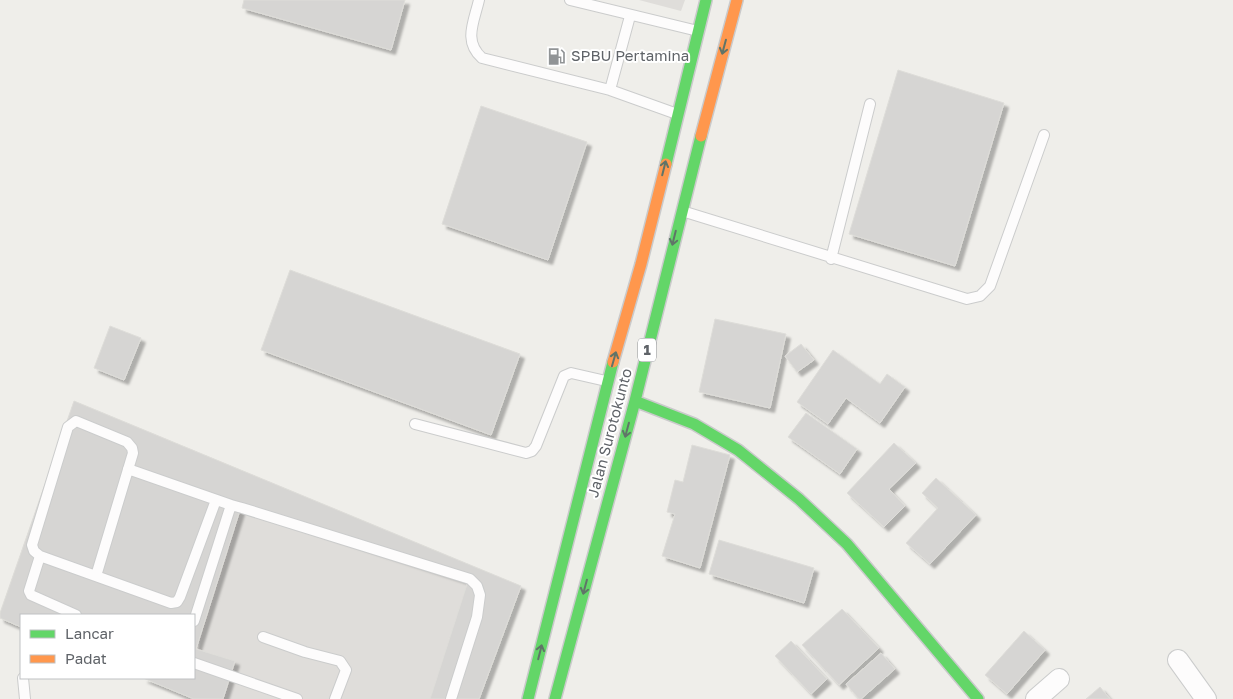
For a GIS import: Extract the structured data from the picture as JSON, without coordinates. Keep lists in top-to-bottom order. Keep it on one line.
{"streets":{"main road":["1","Jalan Surotokunto"]},"places":{"fuel station":["SPBU Pertamina"]},"legend":["Lancar","Padat"]}
